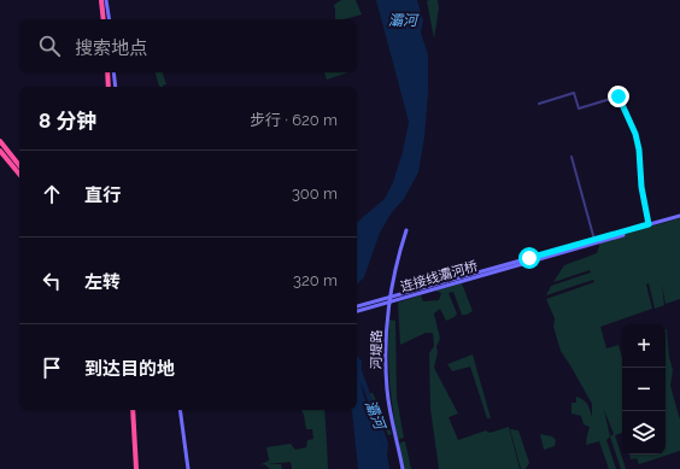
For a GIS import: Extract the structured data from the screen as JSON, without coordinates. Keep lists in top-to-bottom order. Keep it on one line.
{"streets":{"main road":["连接线灞河桥","河堤路"]},"water":["灞河"],"page":{"search":"搜索地点","heading":["8 分钟","步行 · 620 m"],"list":[["直行","300 m"],["左转","320 m"],"到达目的地"],"map_buttons":["+","−"]}}
